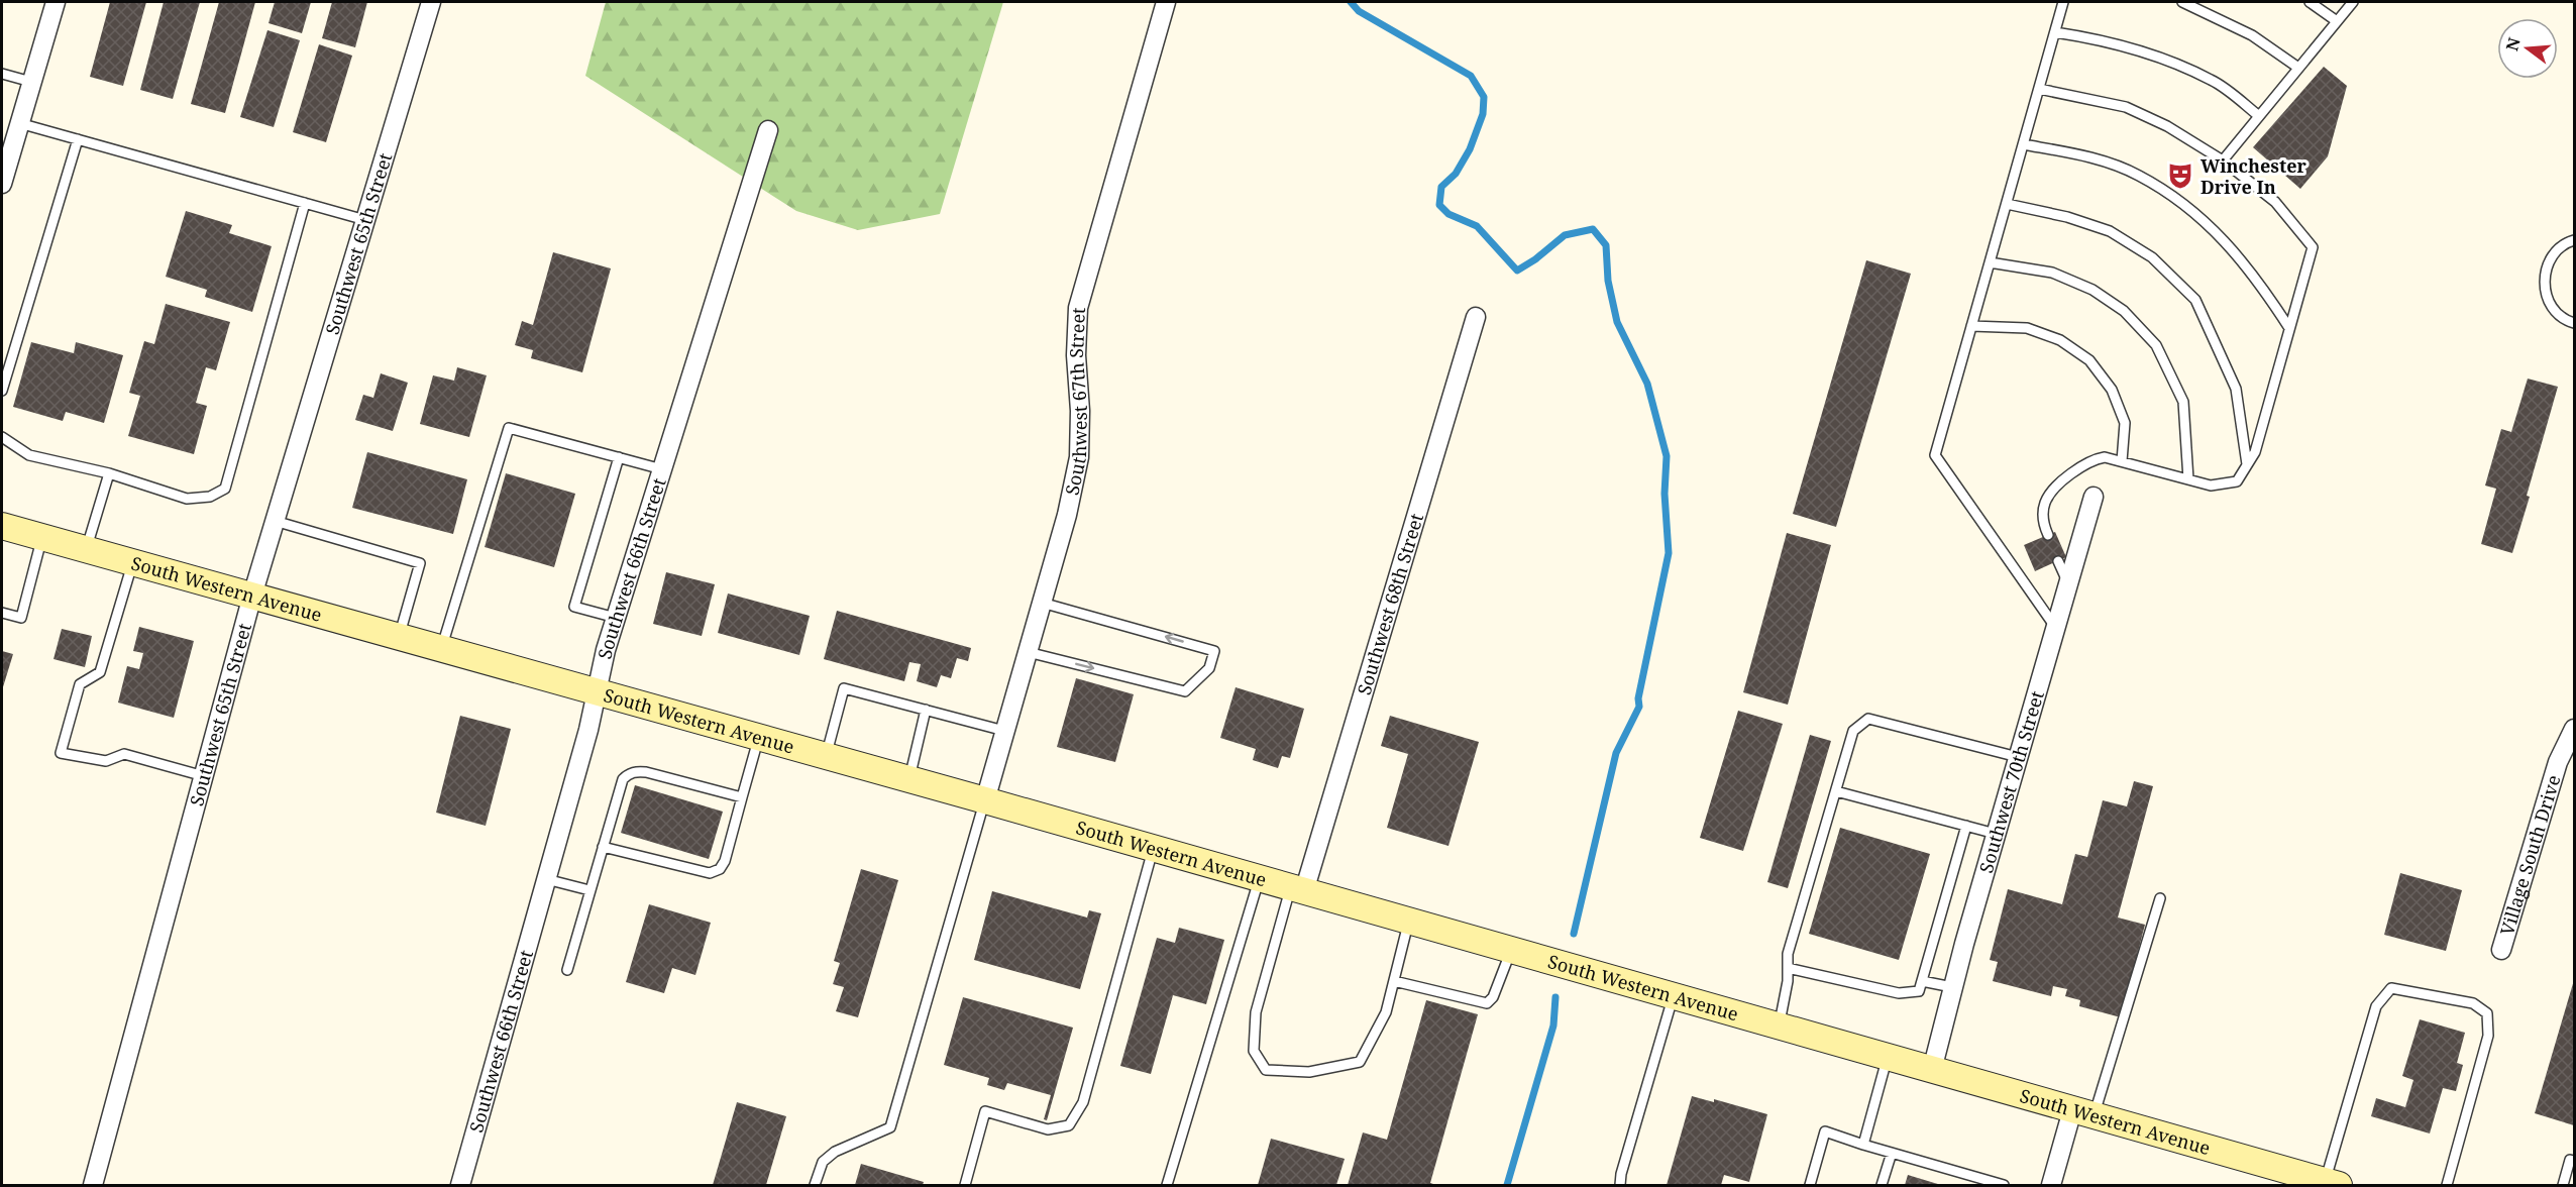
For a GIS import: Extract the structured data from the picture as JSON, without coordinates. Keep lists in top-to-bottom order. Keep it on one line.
{"streets":{"main road":["South Western Avenue"],"street":["Southwest 65th Street","Southwest 67th Street","Southwest 66th Street","Southwest 68th Street","Southwest 70th Street","Village South Drive"]},"crossings":[["Southwest 65th Street","South Western Avenue"],["Southwest 67th Street","South Western Avenue"],["Southwest 66th Street","South Western Avenue"],["South Western Avenue","Southwest 68th Street"],["South Western Avenue","Southwest 70th Street"]],"places":{"theatre":["Winchester Drive In"]},"north":"left"}
